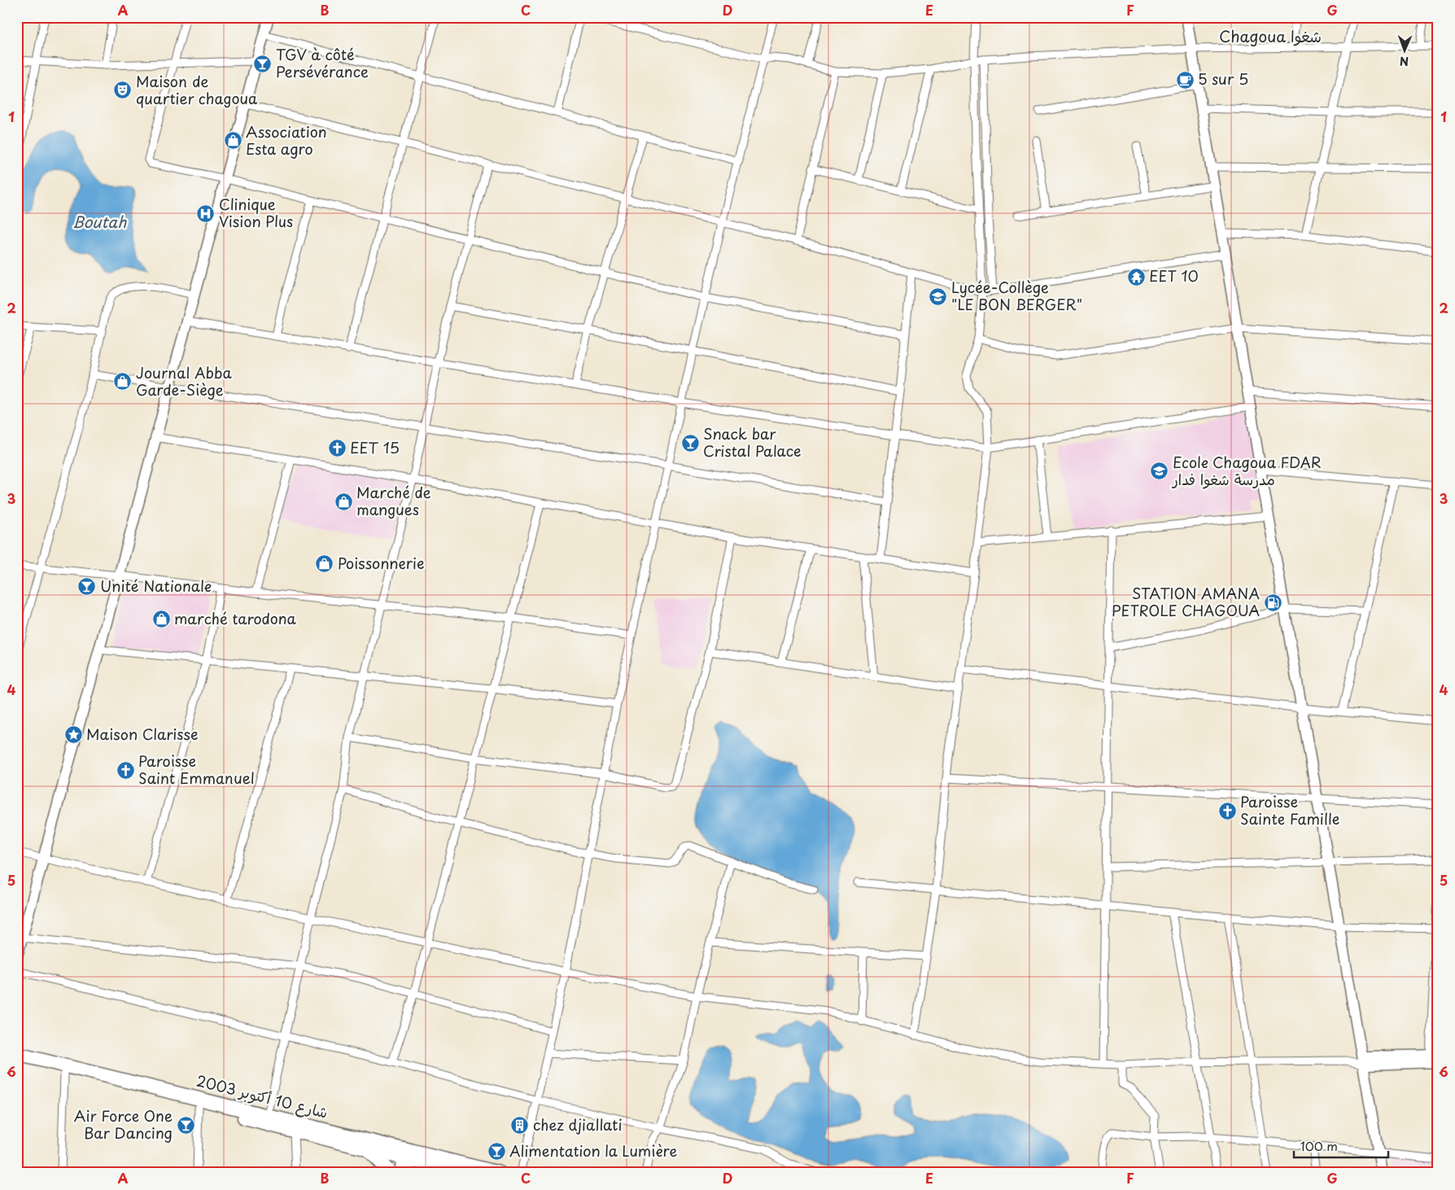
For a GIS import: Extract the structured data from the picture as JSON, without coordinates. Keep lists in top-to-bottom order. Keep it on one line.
{"streets":{"highway":["شارع 10 أكتوبر 2003"]},"districts":["Chagoua شغوا"],"water":["Boutah"],"places":{"bar":["TGV à côté Persévérance","Snack bar Cristal Palace","Unité Nationale","Air Force One Bar Dancing","Alimentation la Lumière"],"cafe":["5 sur 5"],"theatre":["Maison de quartier chagoua"],"shop":["Association Esta agro","Journal Abba Garde-Siège","Marché de mangues","Poissonnerie","marché tarodona"],"hospital":["Clinique Vision Plus"],"temple":["EET 10"],"school or university":["Lycée-Collège \"LE BON BERGER\"","Ecole Chagoua FDAR مدرسة شغوا فدار"],"church":["EET 15","Paroisse Saint Emmanuel","Paroisse Sainte Famille"],"fuel station":["STATION AMANA PETROLE CHAGOUA"],"place":["Maison Clarisse"],"building":["chez djiallati"]},"scale_bar":"100 m","north":"bottom","grid":{"columns":["A","B","C","D","E","F","G"],"rows":["1","2","3","4","5","6"]}}
